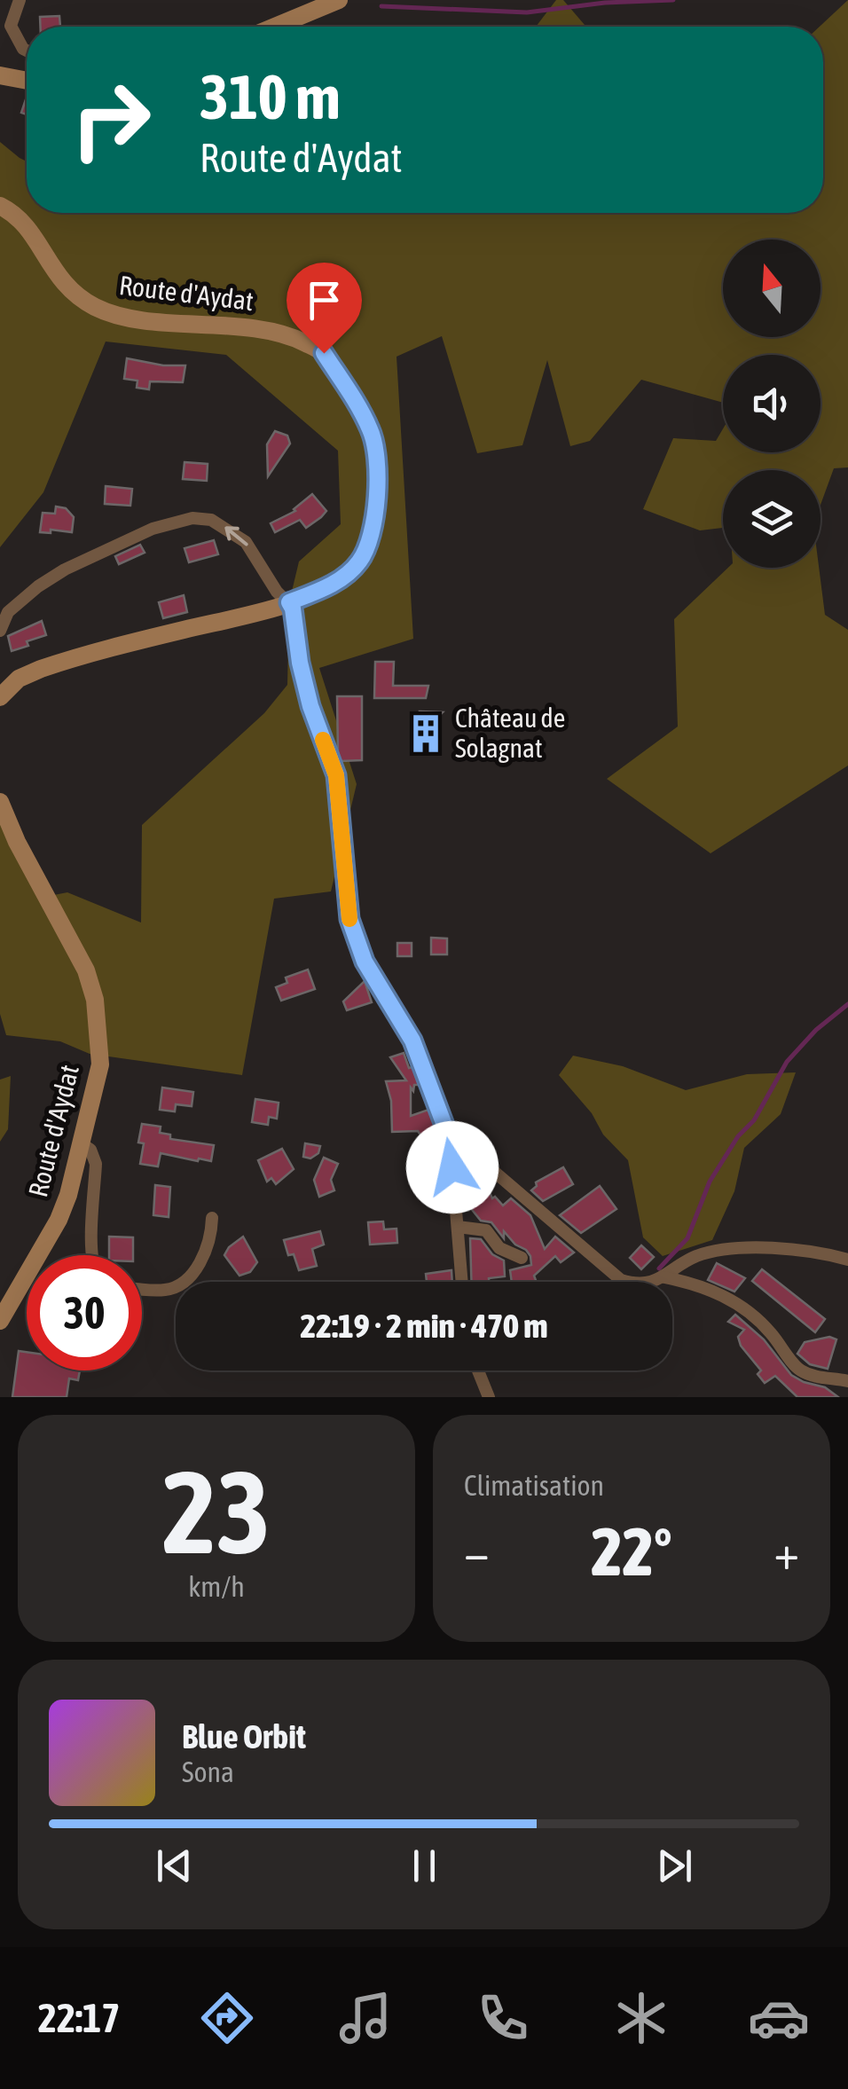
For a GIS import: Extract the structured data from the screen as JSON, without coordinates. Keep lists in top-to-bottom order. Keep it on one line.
{"streets":{"main road":["Route d'Aydat"]},"places":{"building":["Château de Solagnat"]},"north":"top","page":{"turn":["310 m","Route d'Aydat"],"limit":"30","trip":"22:19 · 2 min · 470 m","tile":[["23","km/h"],"Climatisation"],"heat":["−","22°","+"],"song":["Blue Orbit","Sona"],"tabs":"22:17"}}
